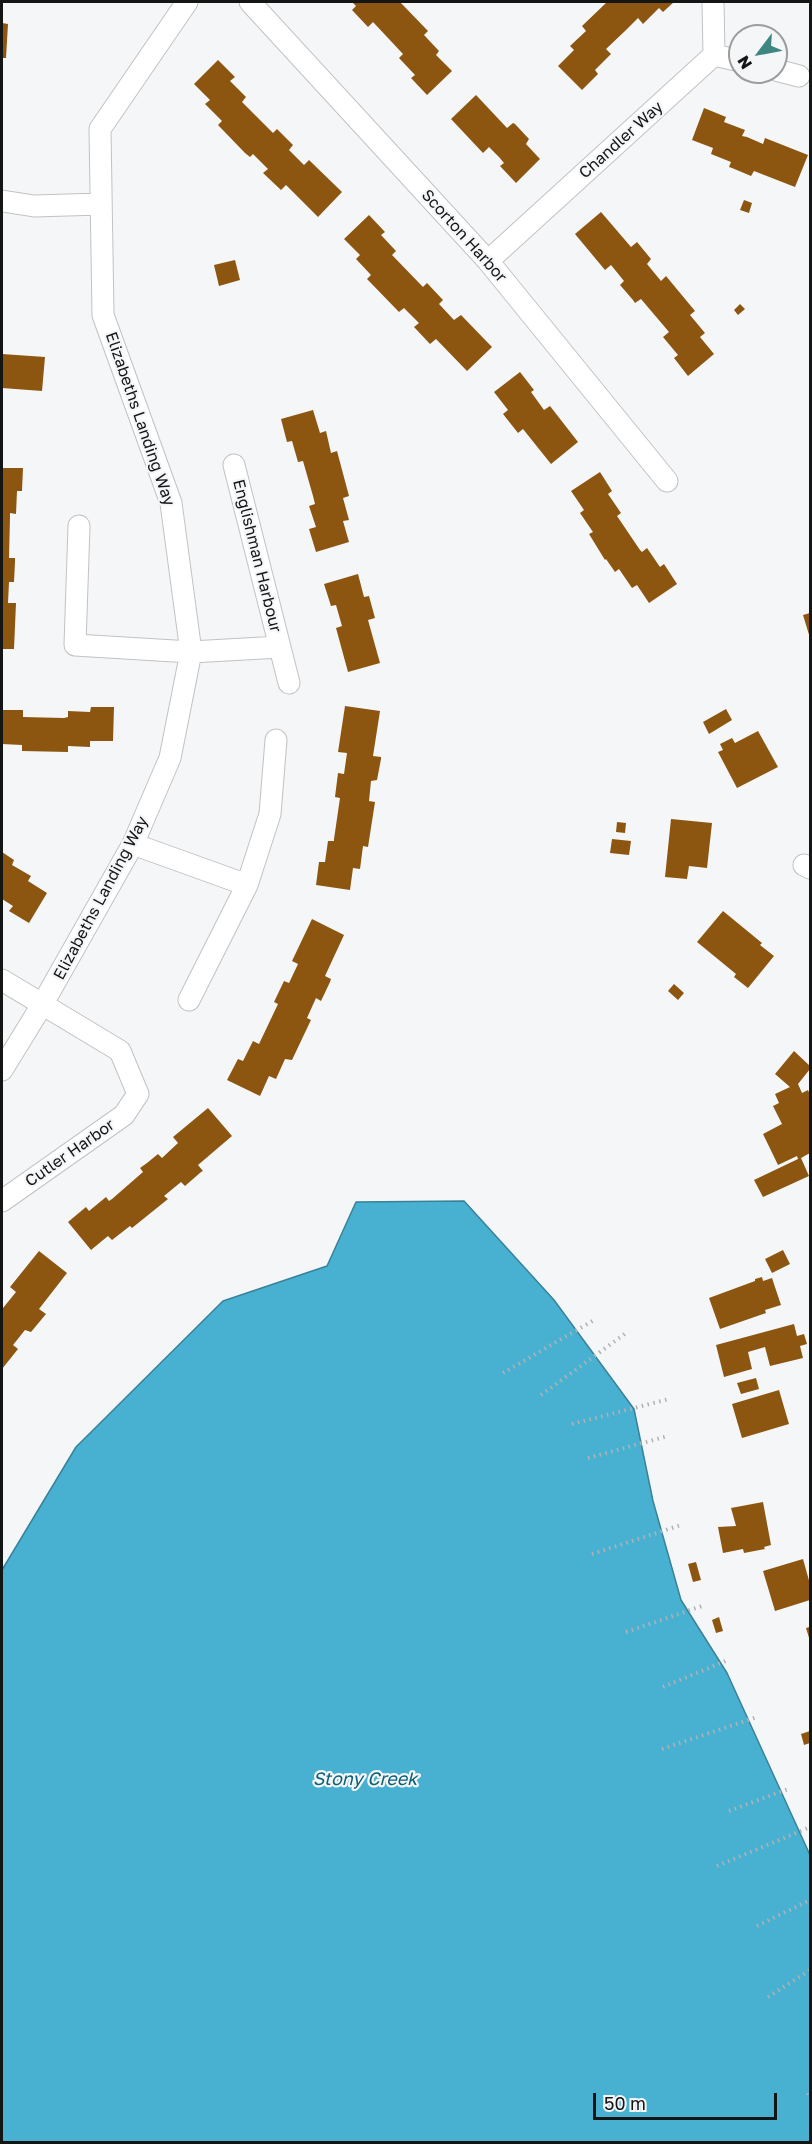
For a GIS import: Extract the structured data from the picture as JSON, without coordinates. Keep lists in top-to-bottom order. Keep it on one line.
{"streets":{"street":["Chandler Way","Scorton Harbor","Elizabeths Landing Way","Englishman Harbour","Cutler Harbor"]},"crossings":[["Chandler Way","Scorton Harbor"],["Elizabeths Landing Way","Englishman Harbour"],["Elizabeths Landing Way","Cutler Harbor"]],"water":["Stony Creek"],"scale_bar":"50 m","north":"bottom left"}
